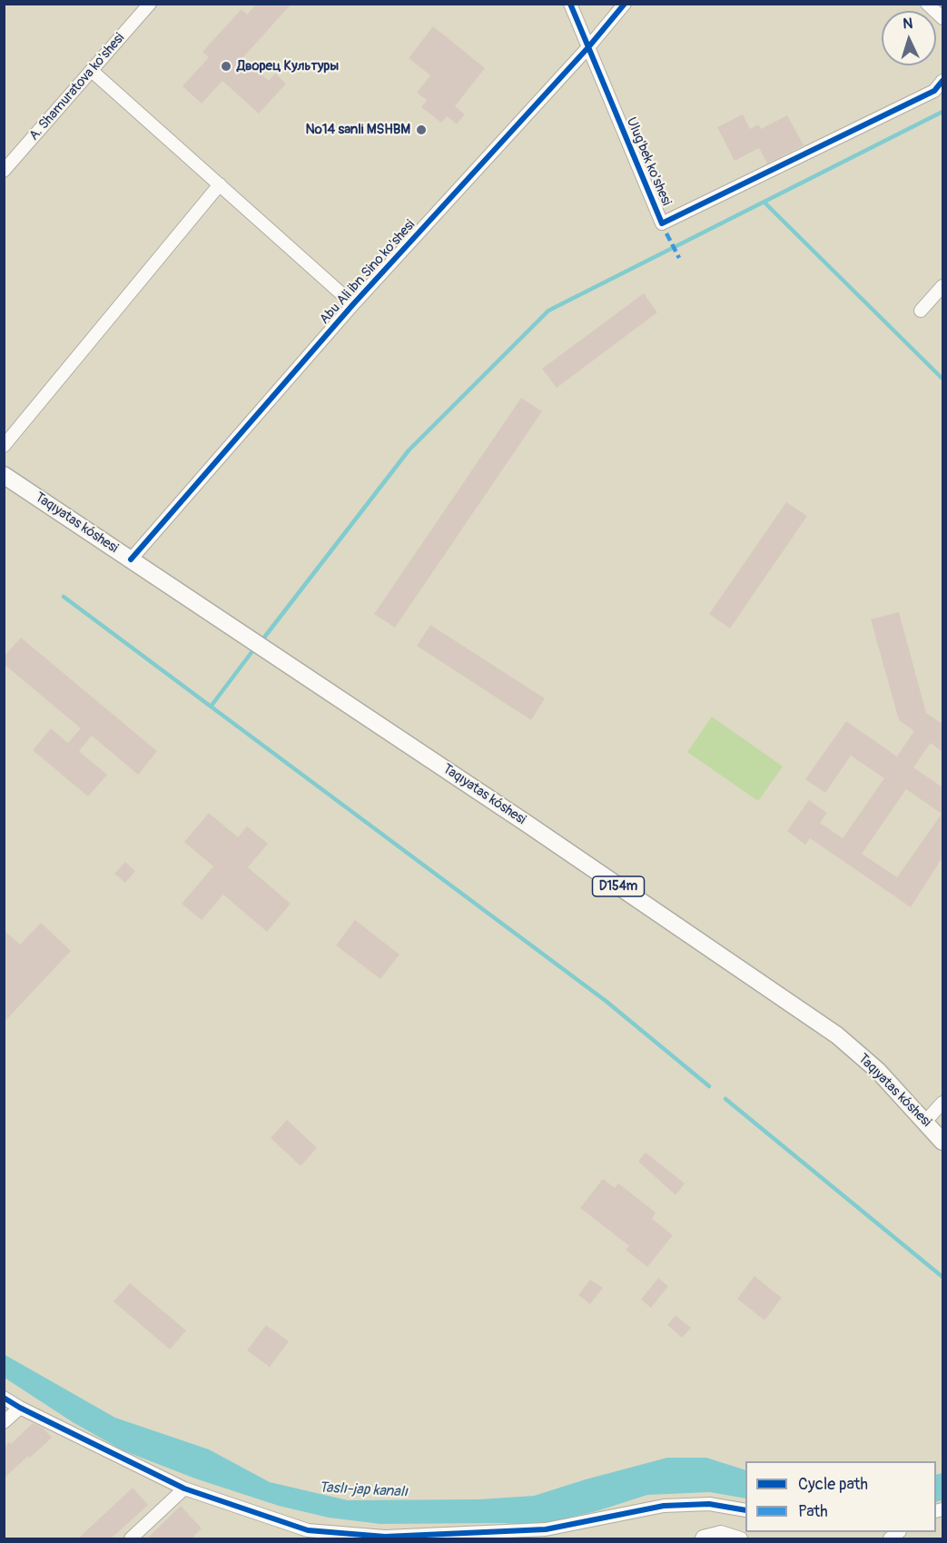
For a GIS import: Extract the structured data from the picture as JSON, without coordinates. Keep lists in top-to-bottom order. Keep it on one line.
{"streets":{"main road":["Taqıyatas kóshesi","D154m"],"street":["A. Shamuratova ko'shesi","Ulug'bek ko'shesi","Abu Ali ibn Sino ko'shesi"]},"crossings":[["Ulug'bek ko'shesi","Abu Ali ibn Sino ko'shesi"],["Abu Ali ibn Sino ko'shesi","Taqıyatas kóshesi"]],"water":["Taslı-jap kanalı"],"places":["Дворец Культуры","№14 sanli MSHBM"],"legend":["Cycle path","Path"],"north":"top"}
